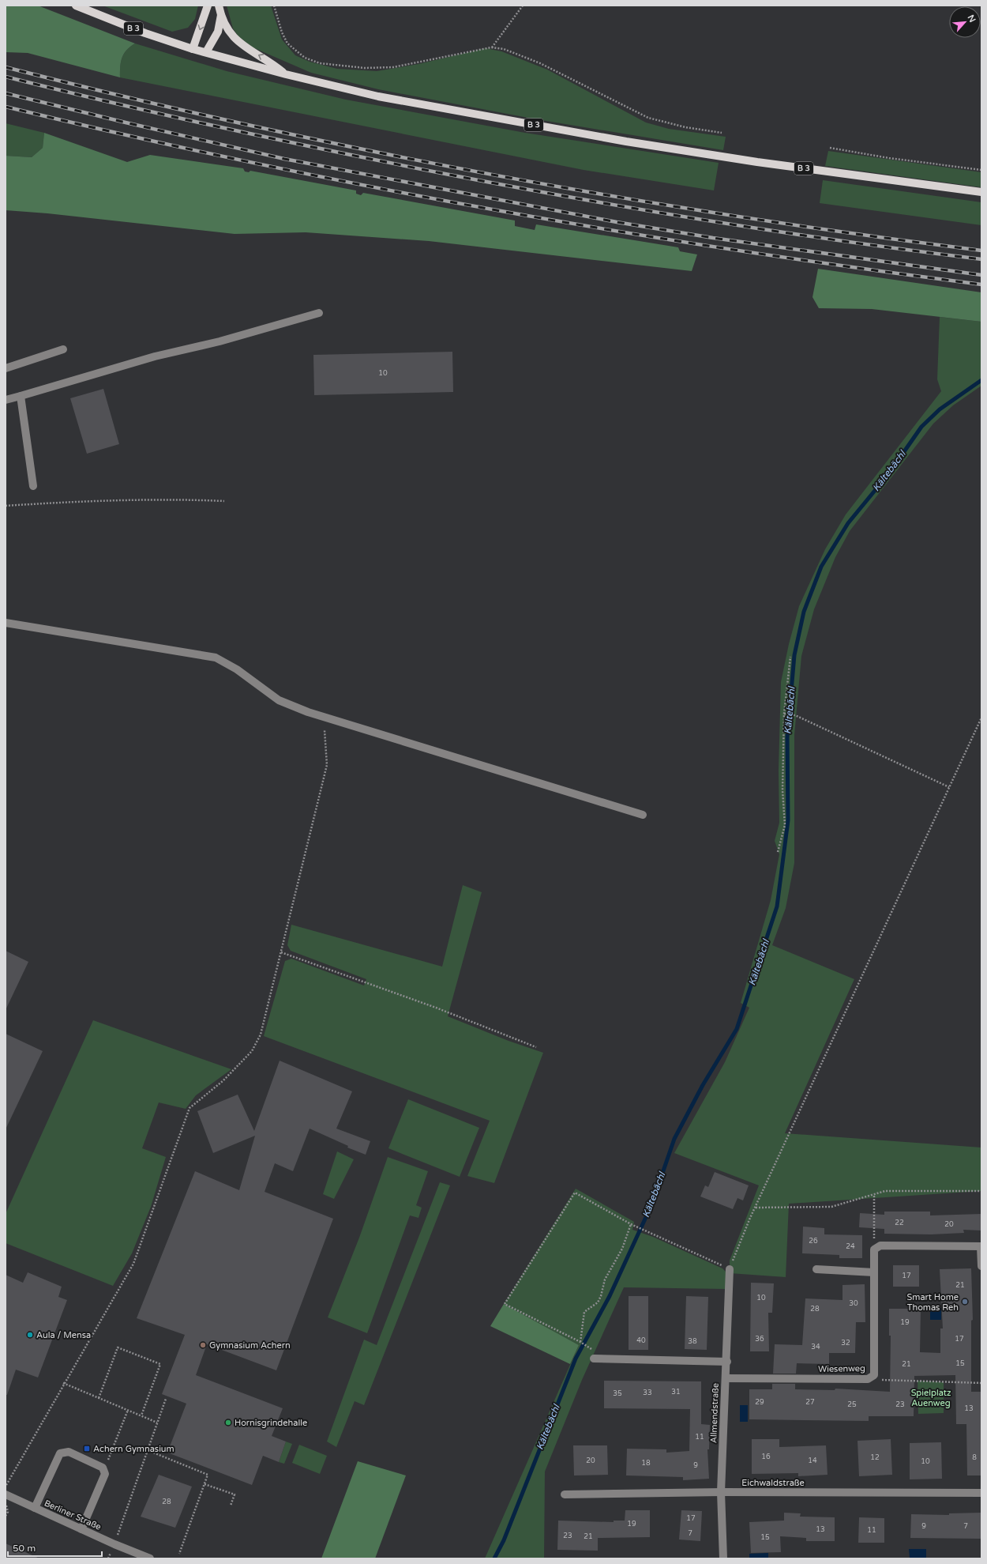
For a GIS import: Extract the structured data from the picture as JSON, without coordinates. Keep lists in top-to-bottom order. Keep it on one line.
{"streets":{"main road":["B 3"],"street":["Wiesenweg","Allmendstraße","Eichwaldstraße","Berliner Straße"]},"crossings":[["Wiesenweg","Allmendstraße"],["Allmendstraße","Eichwaldstraße"]],"water":["Kältebächl"],"parks":["Spielplatz Auenweg"],"places":{"other":["Smart Home Thomas Reh","Aula / Mensa","Gymnasium Achern","Hornisgrindehalle"],"transit":["Achern Gymnasium"]},"house_numbers":["10","22","20","26","24","17","21","10","30","28","19","36","17","40","38","32","34","15","21","31","33","35","29","27","25","23","13","11","16","12","8","20","14","10","18","9","28","17","19","9","7","13","11","7","23","21","15"],"scale_bar":"50 m","north":"top right"}
